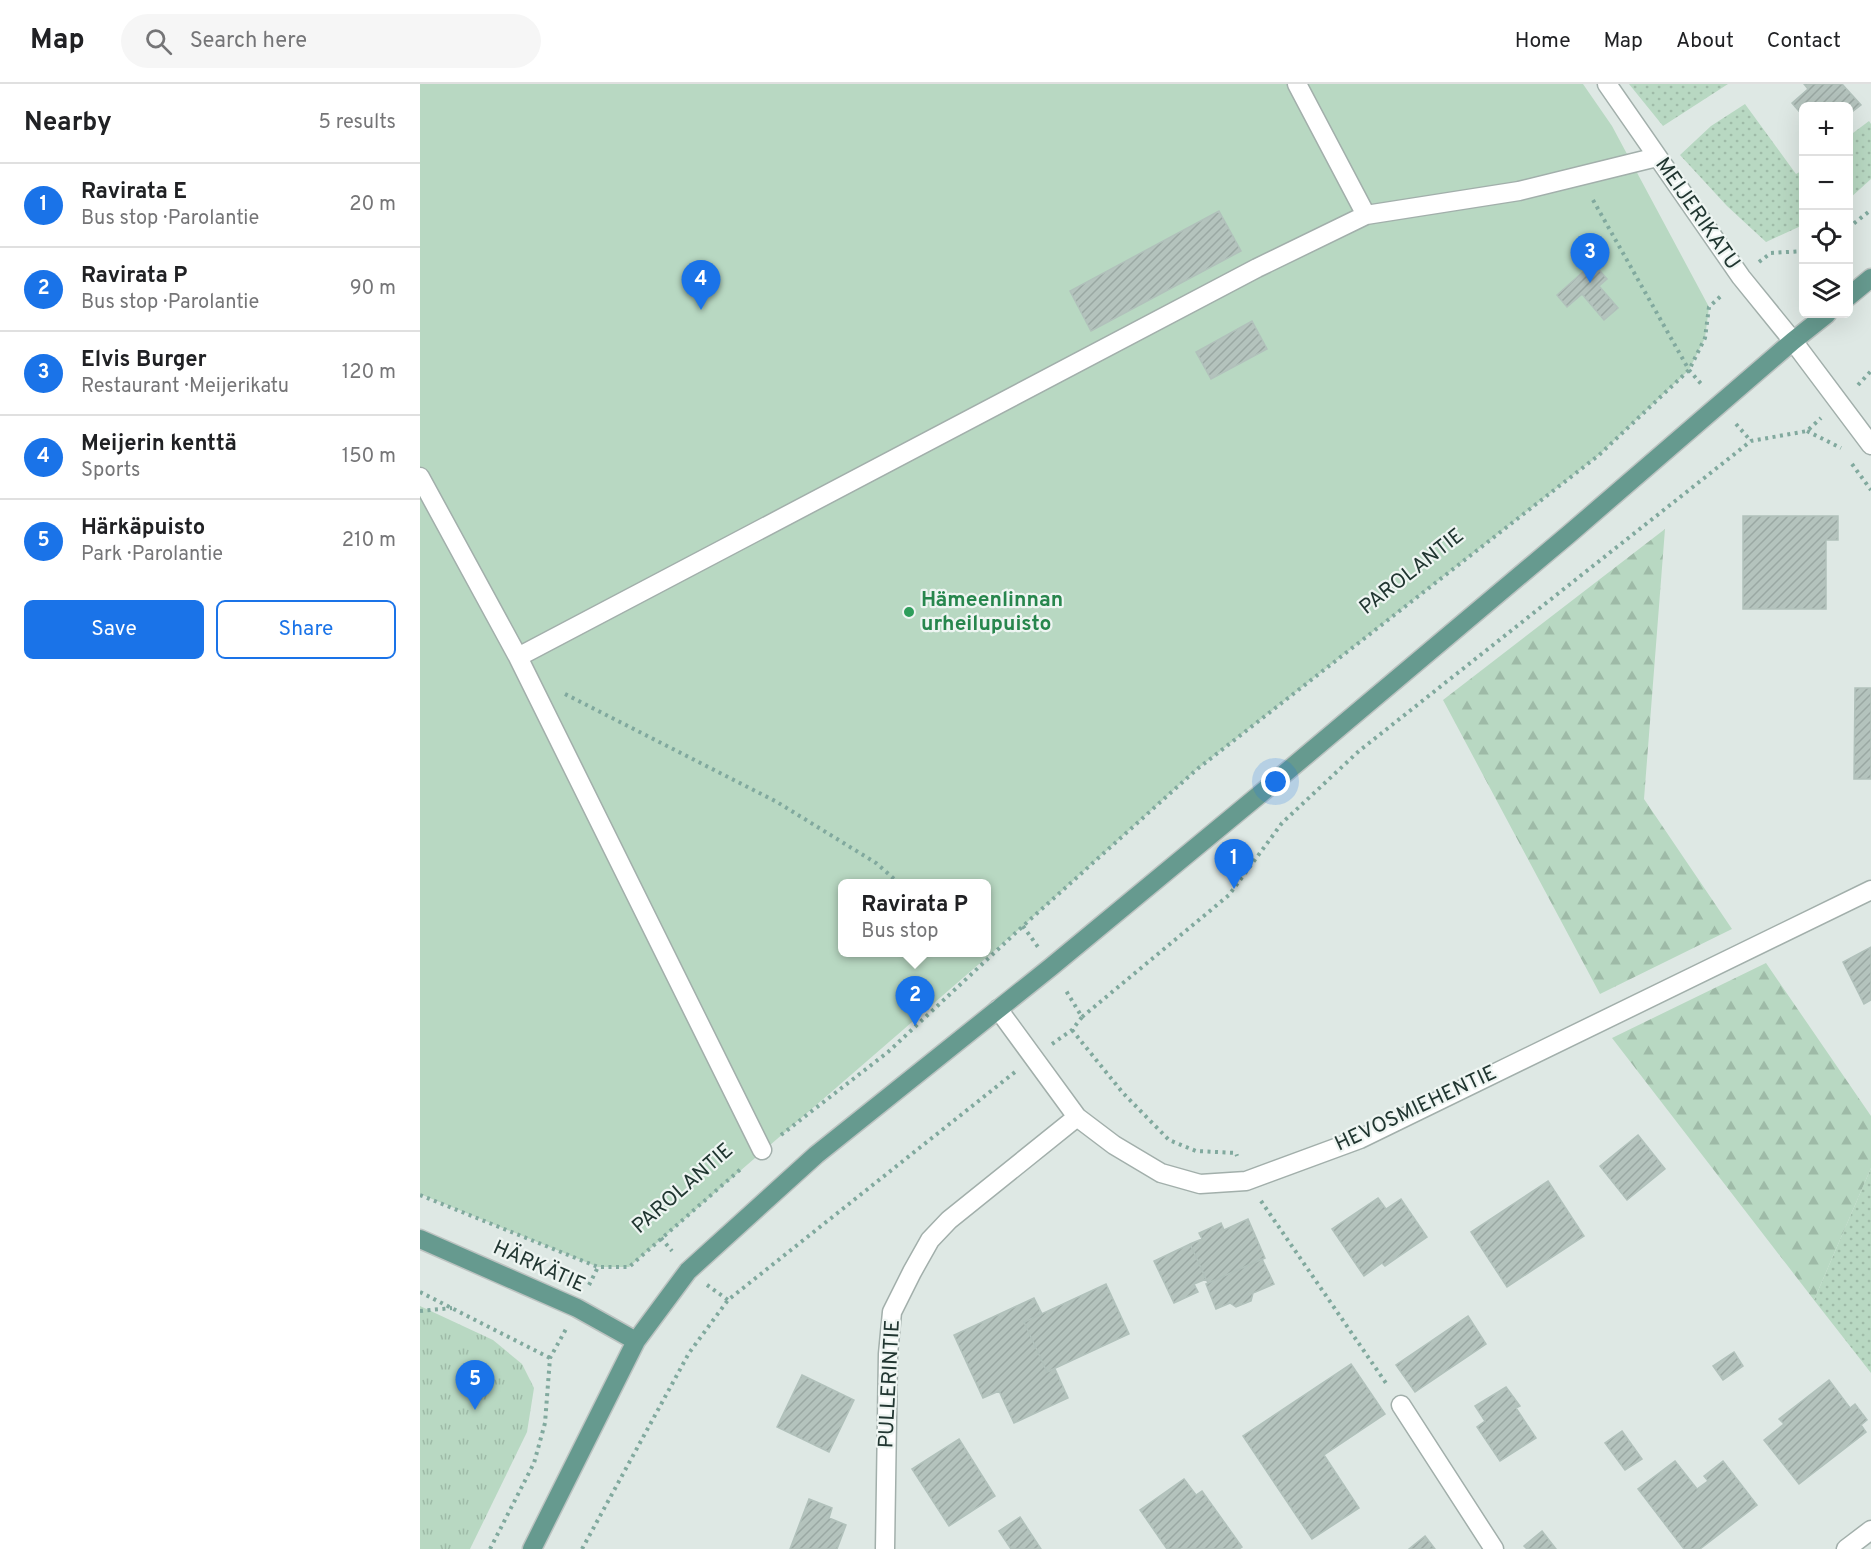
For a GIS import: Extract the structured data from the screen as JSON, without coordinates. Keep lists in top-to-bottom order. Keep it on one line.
{"streets":{"main road":["HÄRKÄTIE"],"street":["MEIJERIKATU","HEVOSMIEHENTIE","PULLERINTIE"],"path":["PAROLANTIE"]},"crossings":[["MEIJERIKATU","PAROLANTIE"],["PAROLANTIE","HÄRKÄTIE"],["HEVOSMIEHENTIE","PULLERINTIE"]],"places":["Hämeenlinnan urheilupuisto"],"page":{"header":"Map","search":"Search here","nav":["Home","Map","About","Contact"],"heading":["Nearby","5 results"],"map_buttons":["+","−"],"list":[{"mark":"1","name":"Ravirata E","note":"Bus stop · Parolantie","value":"20 m"},{"mark":"2","name":"Ravirata P","note":"Bus stop · Parolantie","value":"90 m"},{"mark":"3","name":"Elvis Burger","note":"Restaurant · Meijerikatu","value":"120 m"},{"mark":"4","name":"Meijerin kenttä","note":"Sports","value":"150 m"},{"mark":"5","name":"Härkäpuisto","note":"Park · Parolantie","value":"210 m"}],"pins":["3","4","1","2","5"],"buttons":["Save","Share"],"popup":["Ravirata P","Bus stop"]}}
